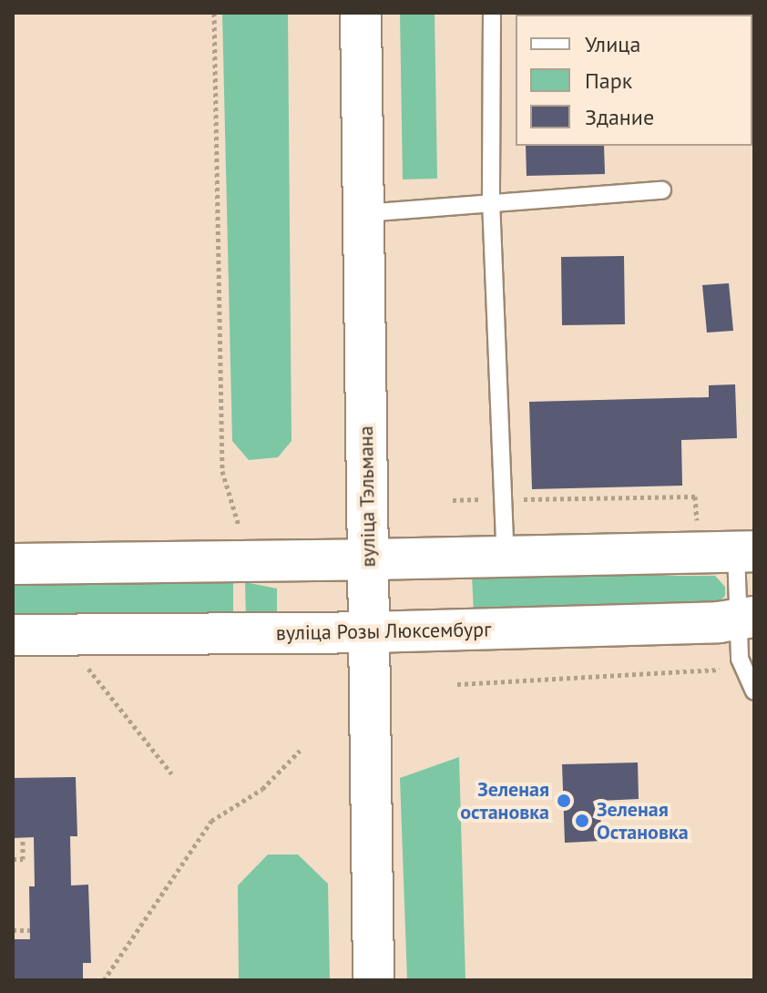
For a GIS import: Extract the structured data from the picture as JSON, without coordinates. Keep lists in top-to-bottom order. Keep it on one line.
{"streets":{"main road":["вуліца Тэльмана","вуліца Розы Люксембург"]},"crossings":[["вуліца Тэльмана","вуліца Розы Люксембург"]],"places":["Зеленая остановка","Зеленая Остановка"],"legend":["Улица","Парк","Здание"]}
